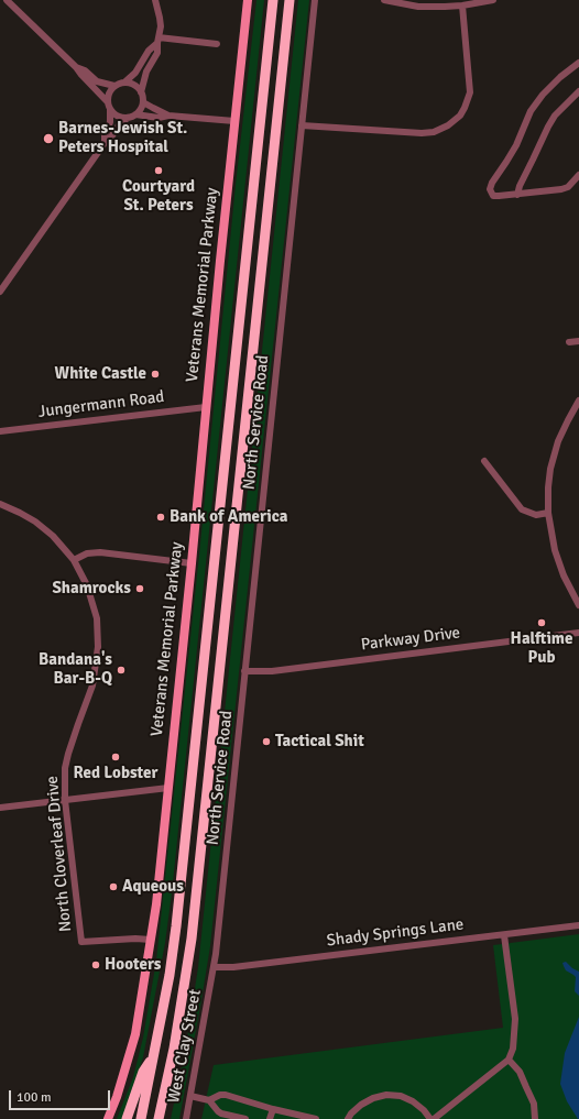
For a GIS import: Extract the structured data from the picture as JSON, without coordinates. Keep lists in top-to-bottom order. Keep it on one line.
{"streets":{"main road":["Veterans Memorial Parkway"],"street":["Jungermann Road","North Service Road","Parkway Drive","North Cloverleaf Drive","Shady Springs Lane","West Clay Street"]},"crossings":[["Veterans Memorial Parkway","Jungermann Road"],["Veterans Memorial Parkway","North Cloverleaf Drive"],["North Service Road","Parkway Drive"],["North Service Road","Shady Springs Lane"],["North Service Road","West Clay Street"]],"places":["Barnes-Jewish St. Peters Hospital","Courtyard St. Peters","White Castle","Bank of America","Shamrocks","Halftime Pub","Bandana's Bar-B-Q","Tactical Shit","Red Lobster","Aqueous","Hooters"],"scale_bar":"100 m"}
